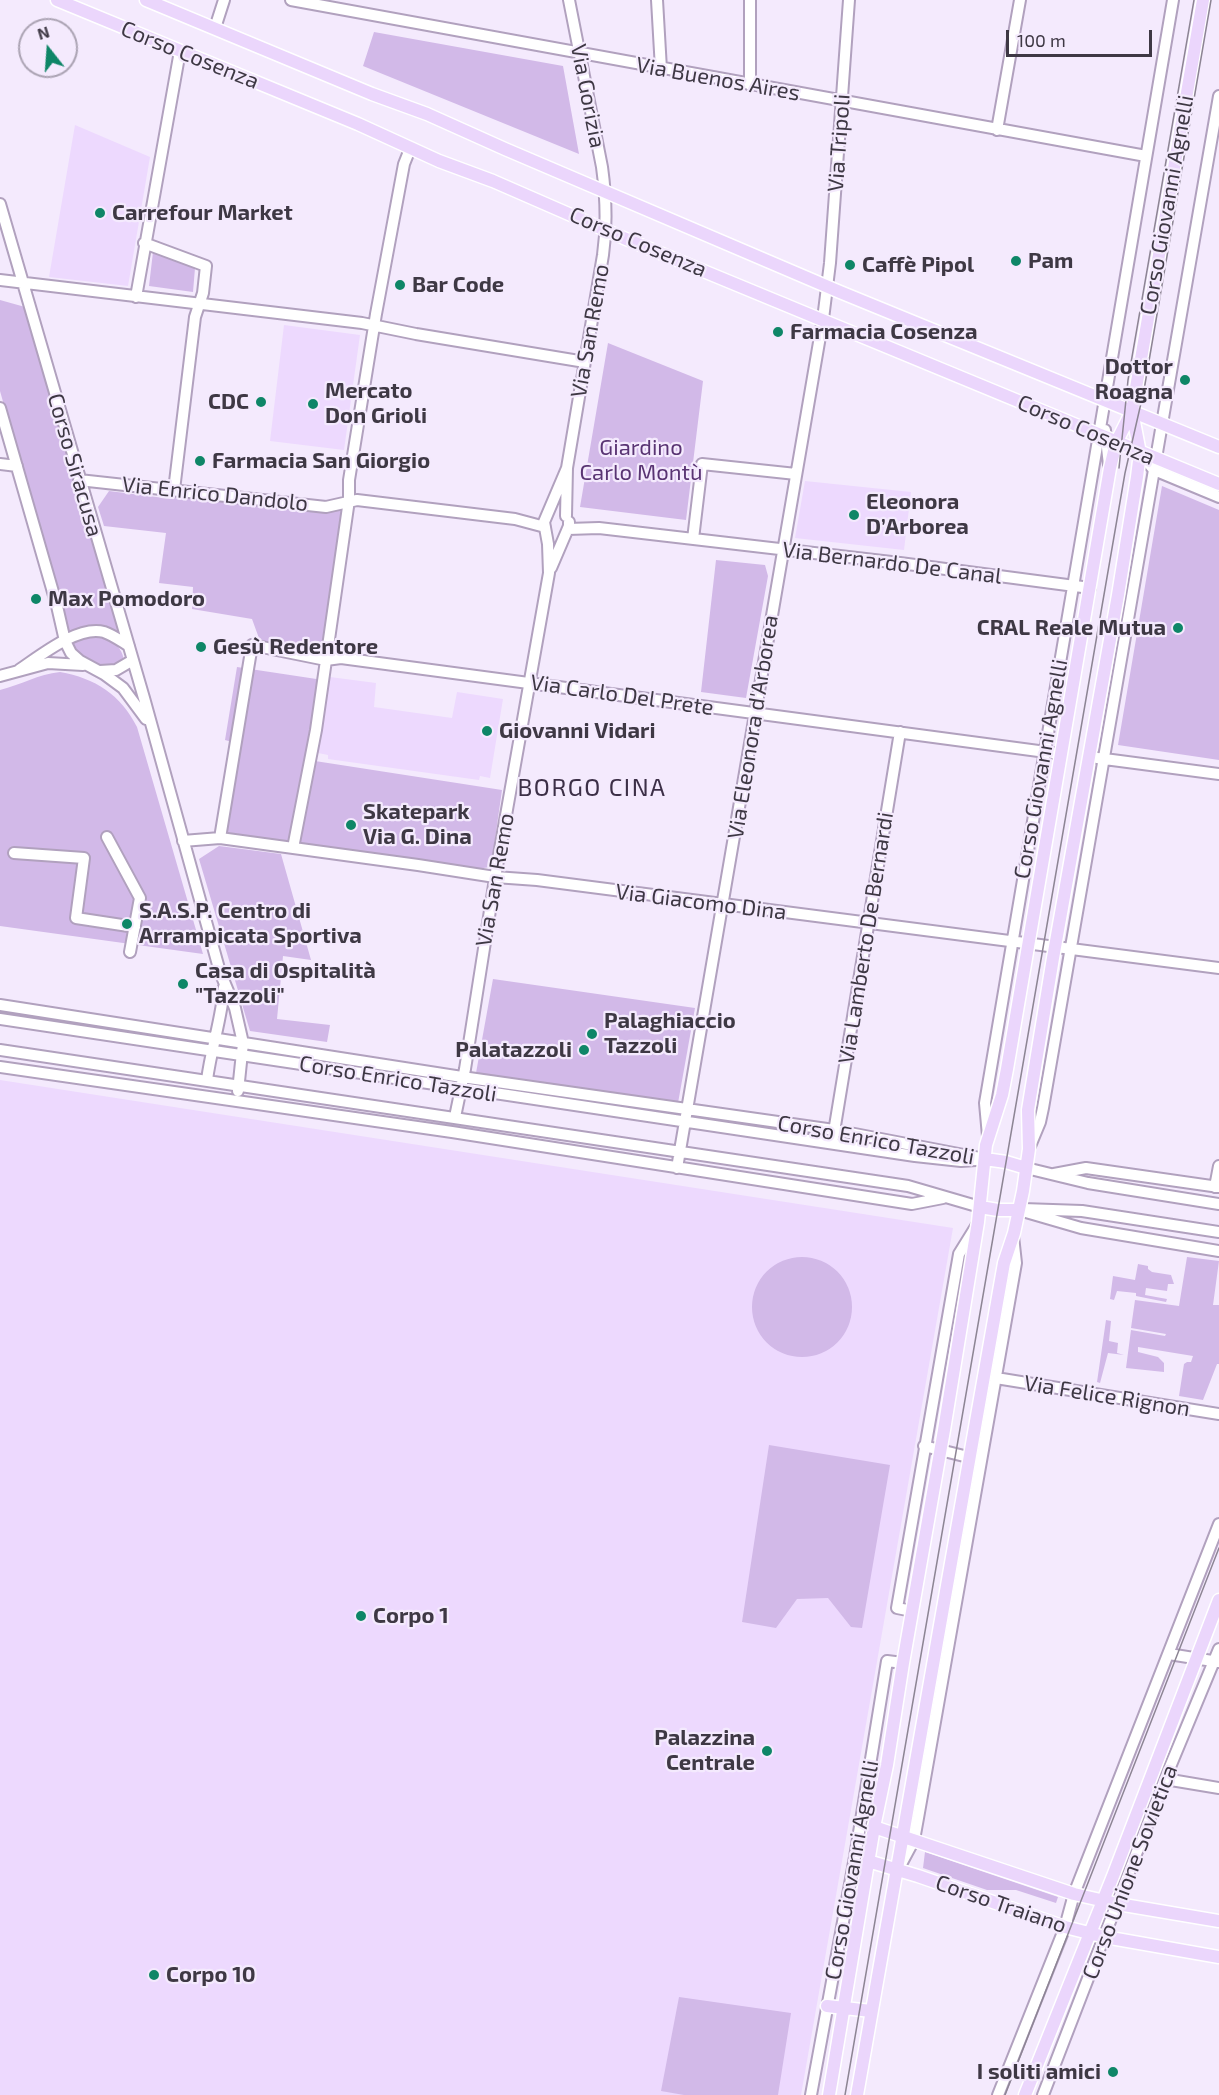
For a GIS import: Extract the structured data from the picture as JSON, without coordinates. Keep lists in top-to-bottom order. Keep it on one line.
{"streets":{"main road":["Corso Cosenza","Corso Giovanni Agnelli","Corso Unione Sovietica","Corso Traiano"],"street":["Via Buenos Aires","Via Gorizia","Via Tripoli","Via San Remo","Corso Siracusa","Via Enrico Dandolo","Via Bernardo De Canal","Via Carlo Del Prete","Via Eleonora d'Arborea","Via Giacomo Dina","Via Lamberto De Bernardi","Corso Enrico Tazzoli","Via Felice Rignon"]},"crossings":[["Corso Cosenza","Via Gorizia"],["Corso Cosenza","Via Tripoli"],["Corso Cosenza","Corso Giovanni Agnelli"],["Corso Cosenza","Via San Remo"],["Corso Cosenza","Via Eleonora d'Arborea"],["Via Buenos Aires","Via Gorizia"],["Via Buenos Aires","Via Tripoli"],["Via Buenos Aires","Corso Giovanni Agnelli"],["Via Gorizia","Via San Remo"],["Via Tripoli","Via Eleonora d'Arborea"],["Corso Giovanni Agnelli","Via Bernardo De Canal"],["Corso Giovanni Agnelli","Via Carlo Del Prete"],["Corso Giovanni Agnelli","Via Giacomo Dina"],["Corso Giovanni Agnelli","Corso Enrico Tazzoli"],["Corso Giovanni Agnelli","Via Felice Rignon"],["Corso Giovanni Agnelli","Corso Traiano"],["Via San Remo","Via Bernardo De Canal"],["Via San Remo","Via Carlo Del Prete"],["Via San Remo","Via Giacomo Dina"],["Via San Remo","Corso Enrico Tazzoli"],["Corso Siracusa","Via Enrico Dandolo"],["Corso Siracusa","Via Giacomo Dina"],["Corso Siracusa","Corso Enrico Tazzoli"],["Via Bernardo De Canal","Via Eleonora d'Arborea"],["Via Carlo Del Prete","Via Eleonora d'Arborea"],["Via Carlo Del Prete","Via Giacomo Dina"],["Via Carlo Del Prete","Via Lamberto De Bernardi"],["Via Eleonora d'Arborea","Via Giacomo Dina"],["Via Eleonora d'Arborea","Corso Enrico Tazzoli"],["Via Giacomo Dina","Via Lamberto De Bernardi"],["Via Lamberto De Bernardi","Corso Enrico Tazzoli"],["Corso Unione Sovietica","Corso Traiano"]],"districts":["BORGO CINA"],"parks":["Giardino Carlo Montù"],"places":["Carrefour Market","Pam","Caffè Pipol","Bar Code","Farmacia Cosenza","Dottor Roagna","CDC","Mercato Don Grioli","Farmacia San Giorgio","Eleonora D’Arborea","Max Pomodoro","CRAL Reale Mutua","Gesù Redentore","Giovanni Vidari","Skatepark Via G. Dina","S.A.S.P. Centro di Arrampicata Sportiva","Casa di Ospitalità \"Tazzoli\"","Palaghiaccio Tazzoli","Palatazzoli","Corpo 1","Palazzina Centrale","Corpo 10","I soliti amici"],"scale_bar":"100 m","north":"top"}
